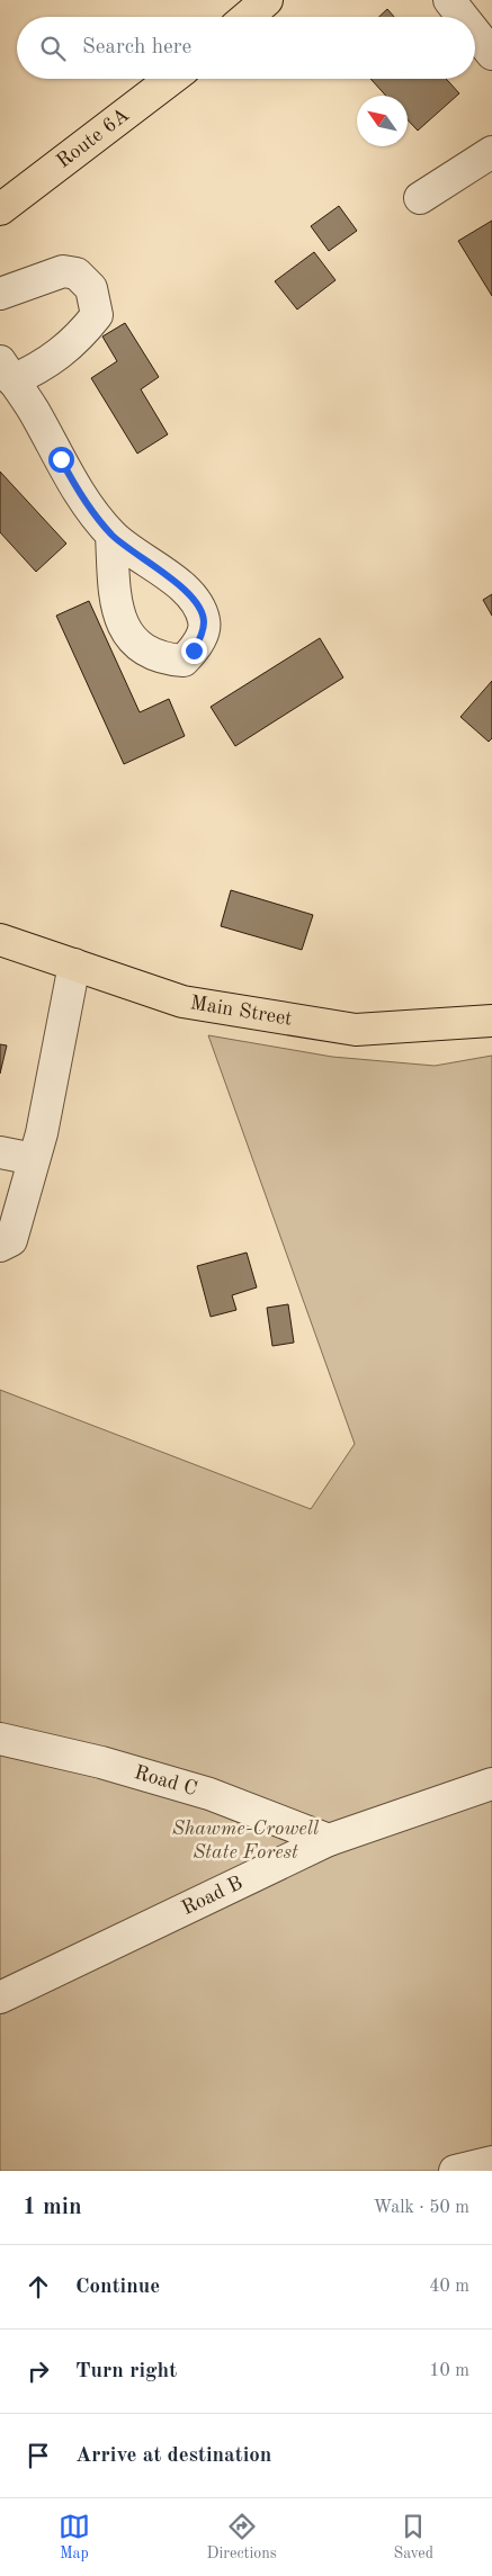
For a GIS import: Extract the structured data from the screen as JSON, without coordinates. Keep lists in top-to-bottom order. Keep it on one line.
{"streets":{"main road":["Route 6A","Main Street"],"lane":["Road C","Road B"]},"crossings":[["Road C","Road B"]],"parks":["Shawme-Crowell State Forest"],"north":"top left","page":{"search":"Search here","heading":["1 min","Walk · 50 m"],"list":[["Continue","40 m"],["Turn right","10 m"],"Arrive at destination"],"nav":["Map","Directions","Saved"]}}
